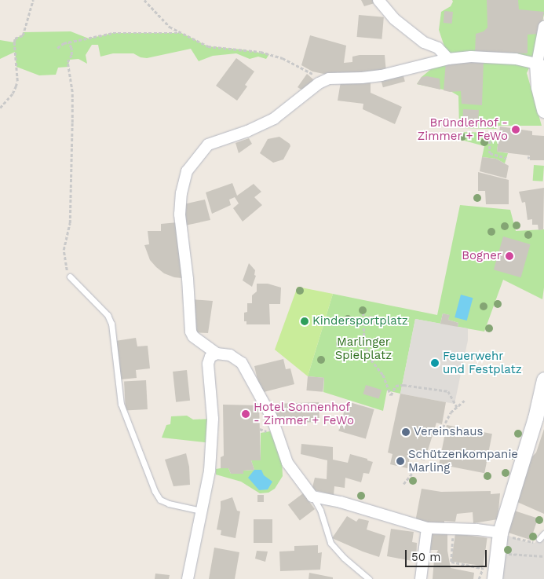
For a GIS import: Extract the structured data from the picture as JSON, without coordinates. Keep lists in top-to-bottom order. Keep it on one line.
{"parks":["Marlinger Spielplatz"],"places":["Bründlerhof - Zimmer + FeWo","Bogner","Kindersportplatz","Feuerwehr und Festplatz","Hotel Sonnenhof - Zimmer + FeWo","Vereinshaus","Schützenkompanie Marling"],"scale_bar":"50 m"}
